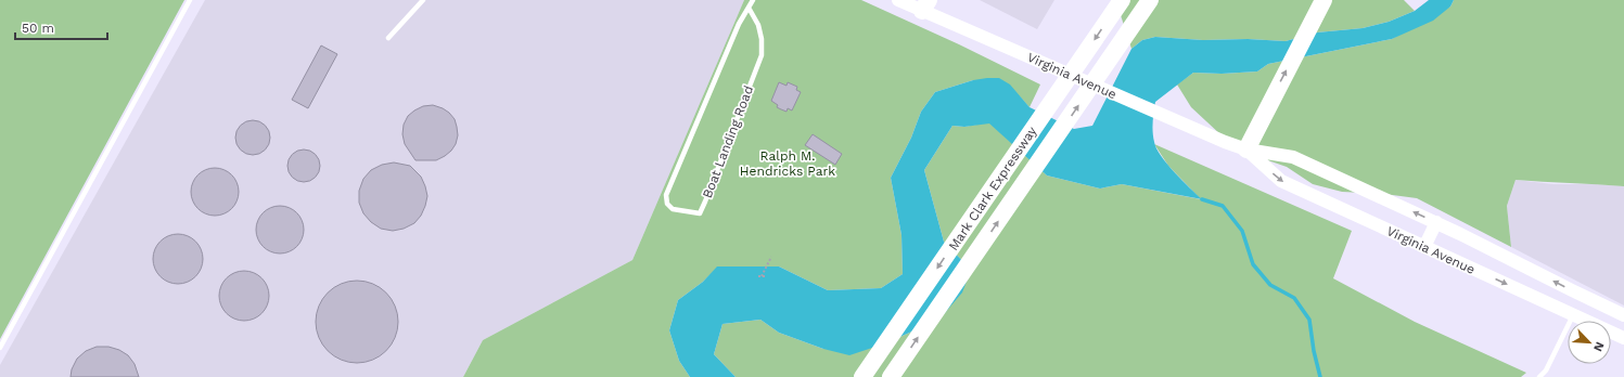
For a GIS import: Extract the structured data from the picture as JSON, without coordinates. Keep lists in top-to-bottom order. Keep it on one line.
{"streets":{"highway":["Mark Clark Expressway"],"main road":["Virginia Avenue"],"lane":["Boat Landing Road"]},"parks":["Ralph M. Hendricks Park"],"scale_bar":"50 m","north":"bottom right"}
